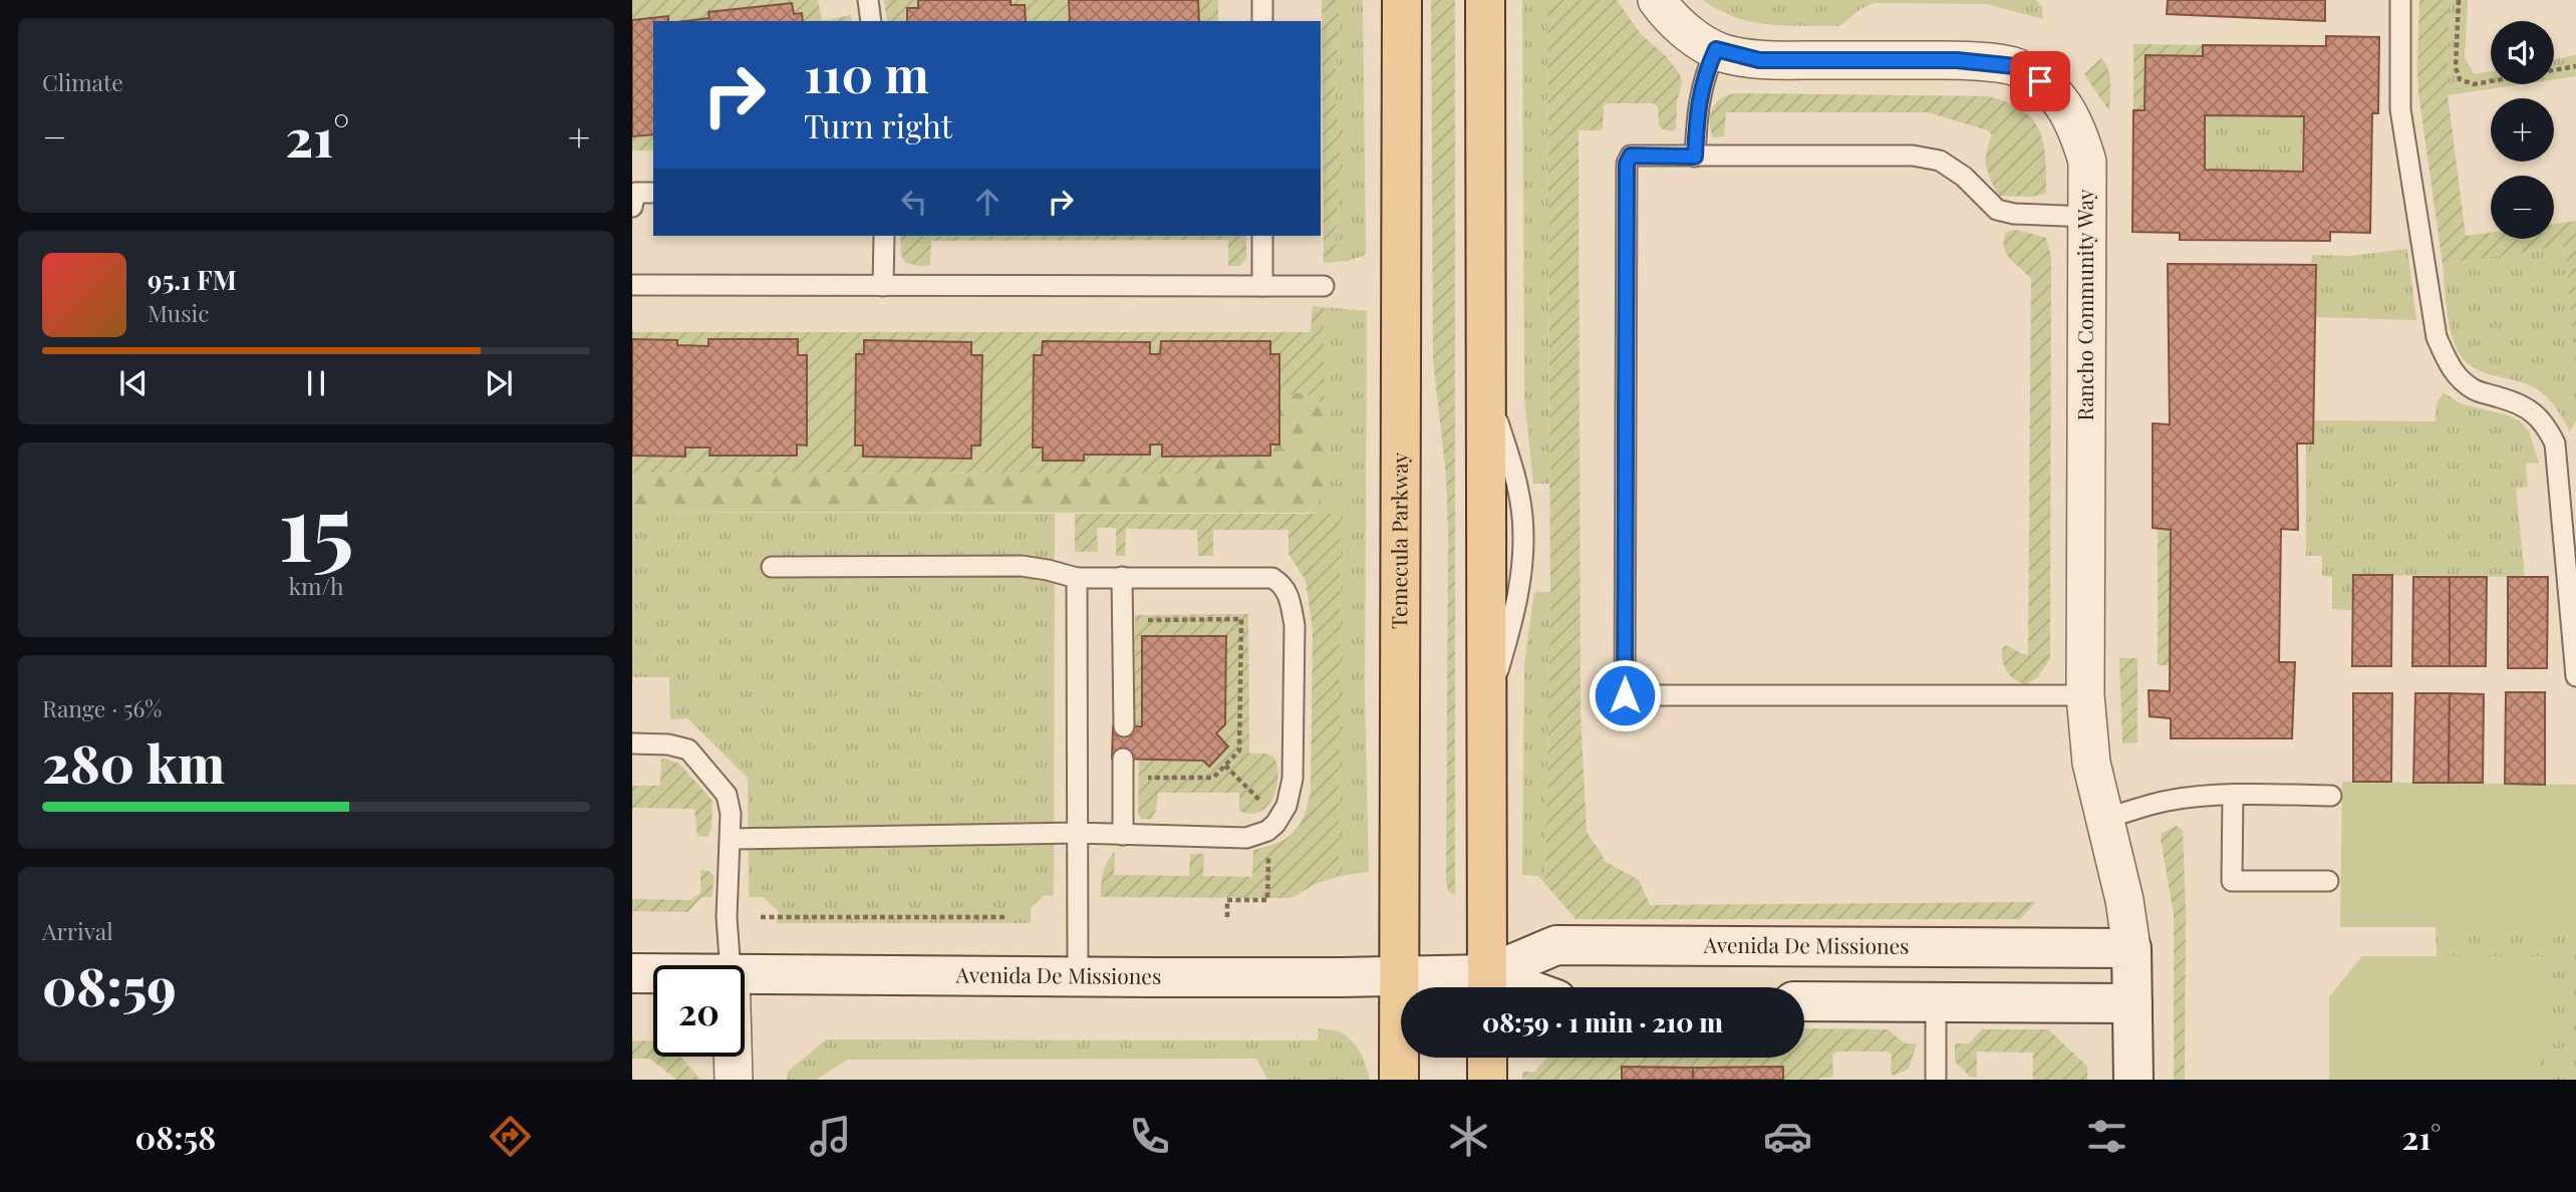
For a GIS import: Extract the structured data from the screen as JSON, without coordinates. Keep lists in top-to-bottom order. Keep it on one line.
{"streets":{"main road":["Temecula Parkway"],"street":["Rancho Community Way","Avenida De Missiones"]},"crossings":[["Rancho Community Way","Avenida De Missiones"],["Temecula Parkway","Avenida De Missiones"]],"page":{"tile":["Climate",["15","km/h"],["Range · 56%","280 km"],["Arrival","08:59"]],"map_buttons":["+","−"],"turn":["110 m","Turn right"],"heat":["−","21°","+"],"song":["95.1 FM","Music"],"limit":"20","trip":"08:59 · 1 min · 210 m","tabs":["08:58","21°"]}}
